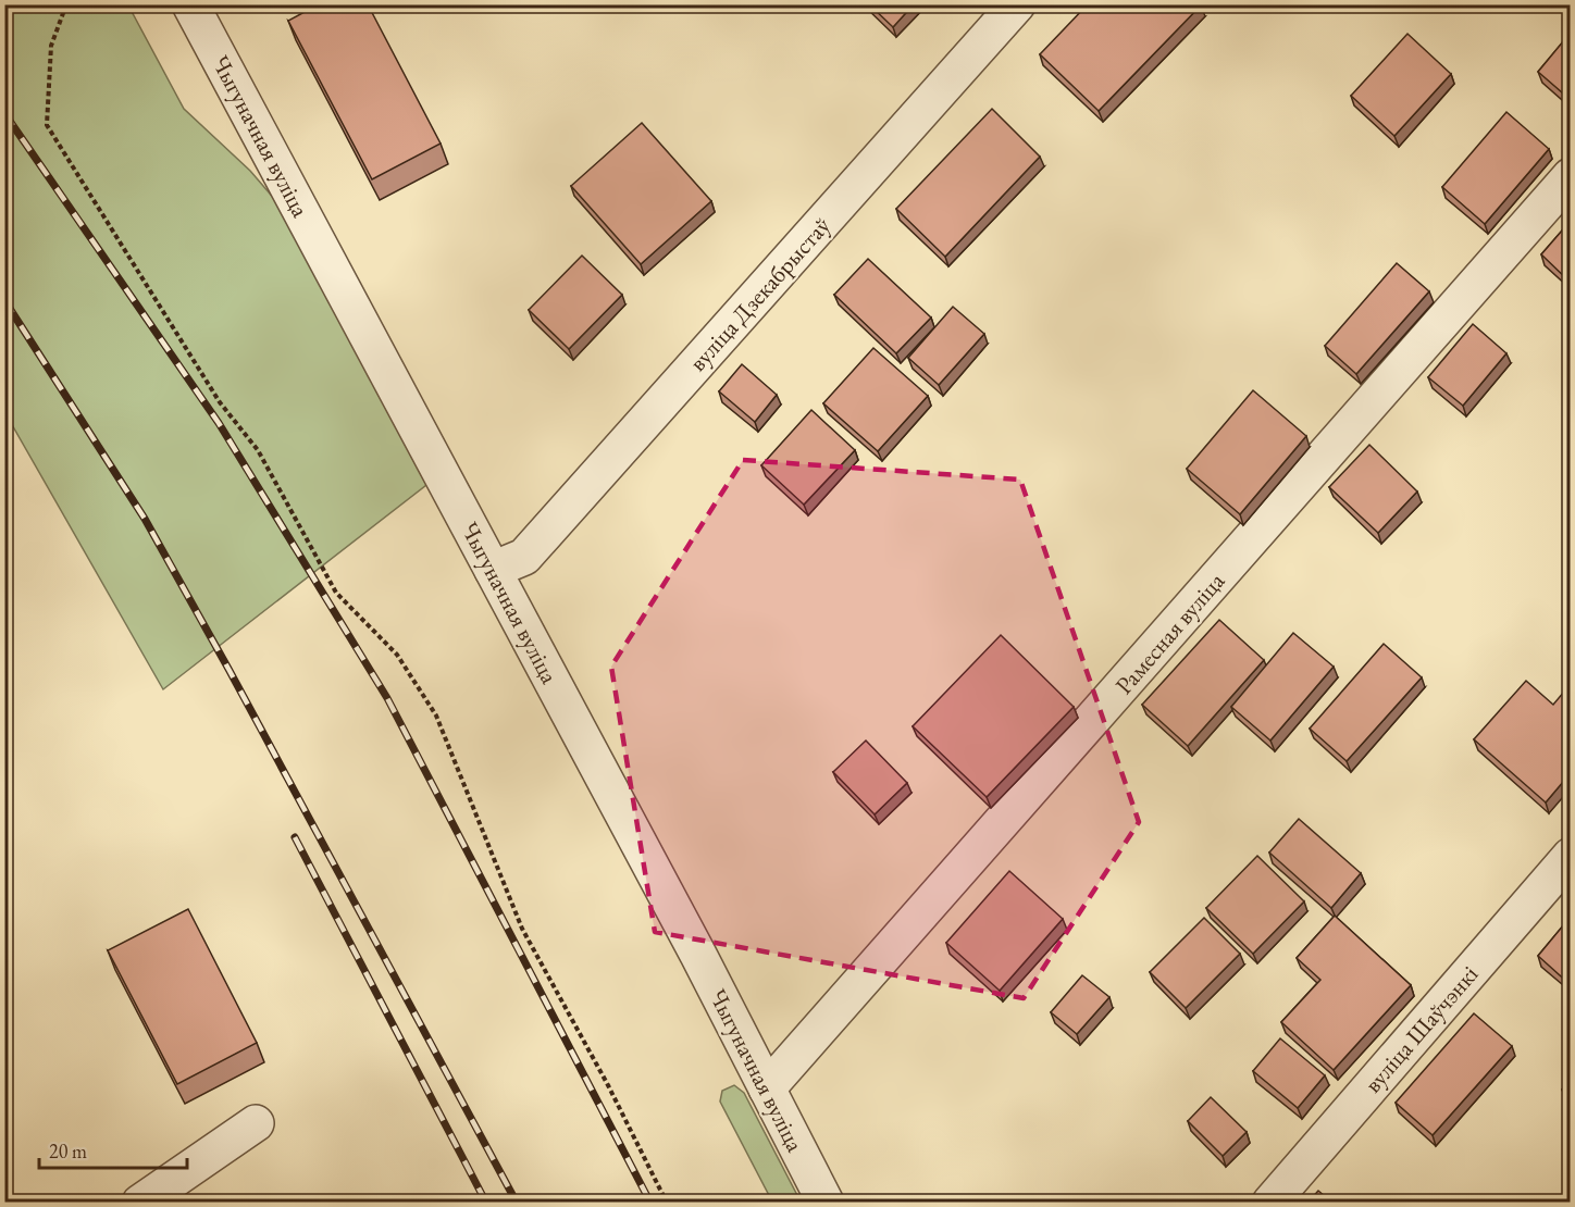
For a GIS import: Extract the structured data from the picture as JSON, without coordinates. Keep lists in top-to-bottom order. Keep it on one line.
{"streets":{"street":["Чыгуначная вуліца","вуліца Дзекабрыстаў","Рамесная вуліца","вуліца Шаўчэнкі"]},"crossings":[["Чыгуначная вуліца","вуліца Дзекабрыстаў"],["Чыгуначная вуліца","Рамесная вуліца"]],"scale_bar":"20 m"}
